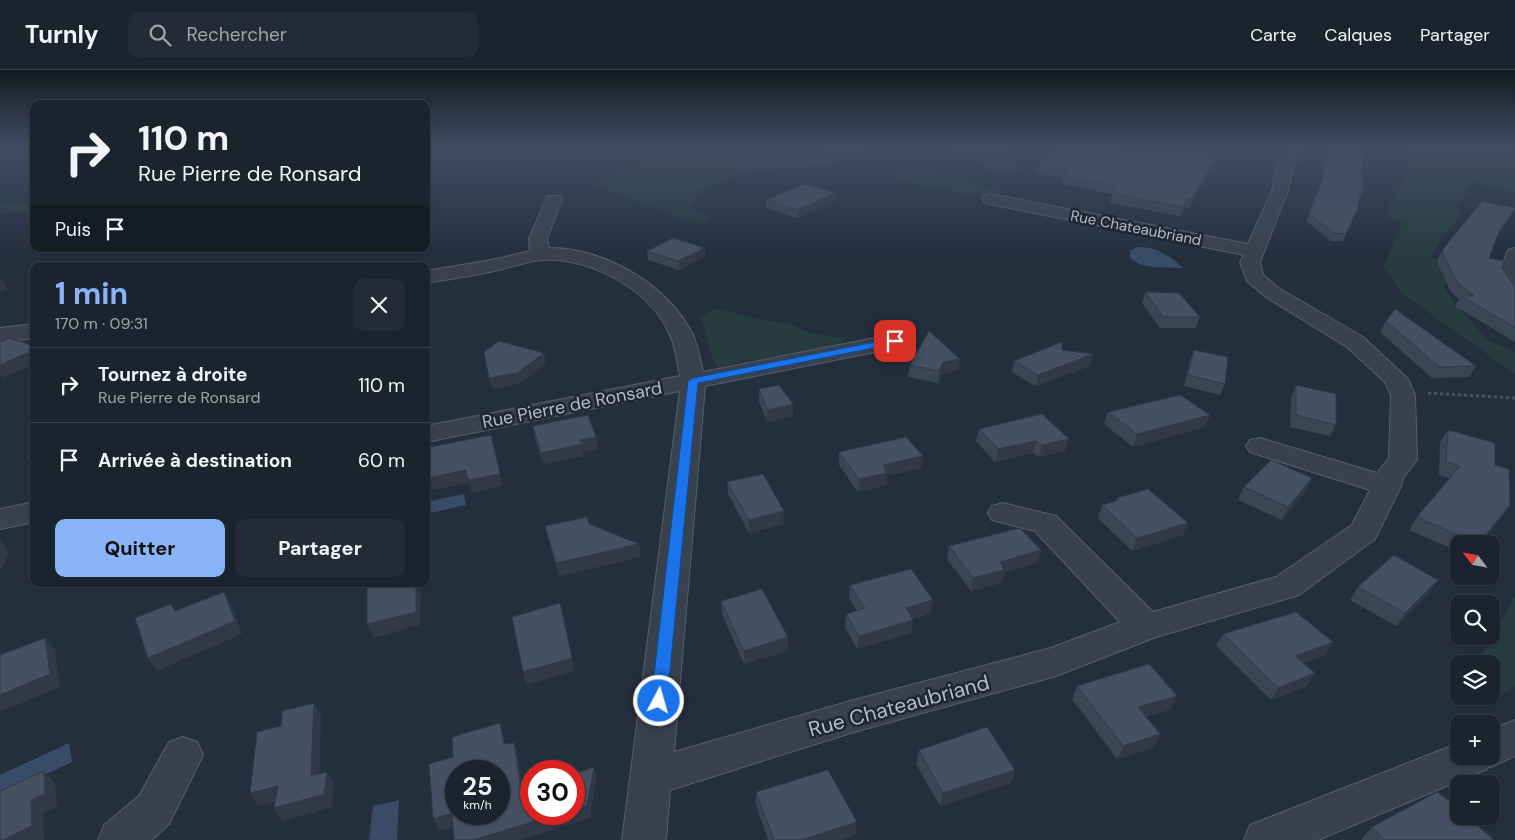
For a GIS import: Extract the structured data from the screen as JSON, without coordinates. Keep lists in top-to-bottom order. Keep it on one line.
{"streets":{"street":["Rue Chateaubriand","Rue Pierre de Ronsard"]},"north":"top left","page":{"header":"Turnly","search":"Rechercher","nav":["Carte","Calques","Partager"],"turn":["110 m","Rue Pierre de Ronsard"],"then":"Puis","heading":["1 min","170 m · 09:31"],"list":[{"name":"Tournez à droite","note":"Rue Pierre de Ronsard","value":"110 m"},{"name":"Arrivée à destination","value":"60 m"}],"buttons":["Quitter","Partager"],"map_buttons":["+","−"],"speed":"25 km/h","limit":"30"}}
